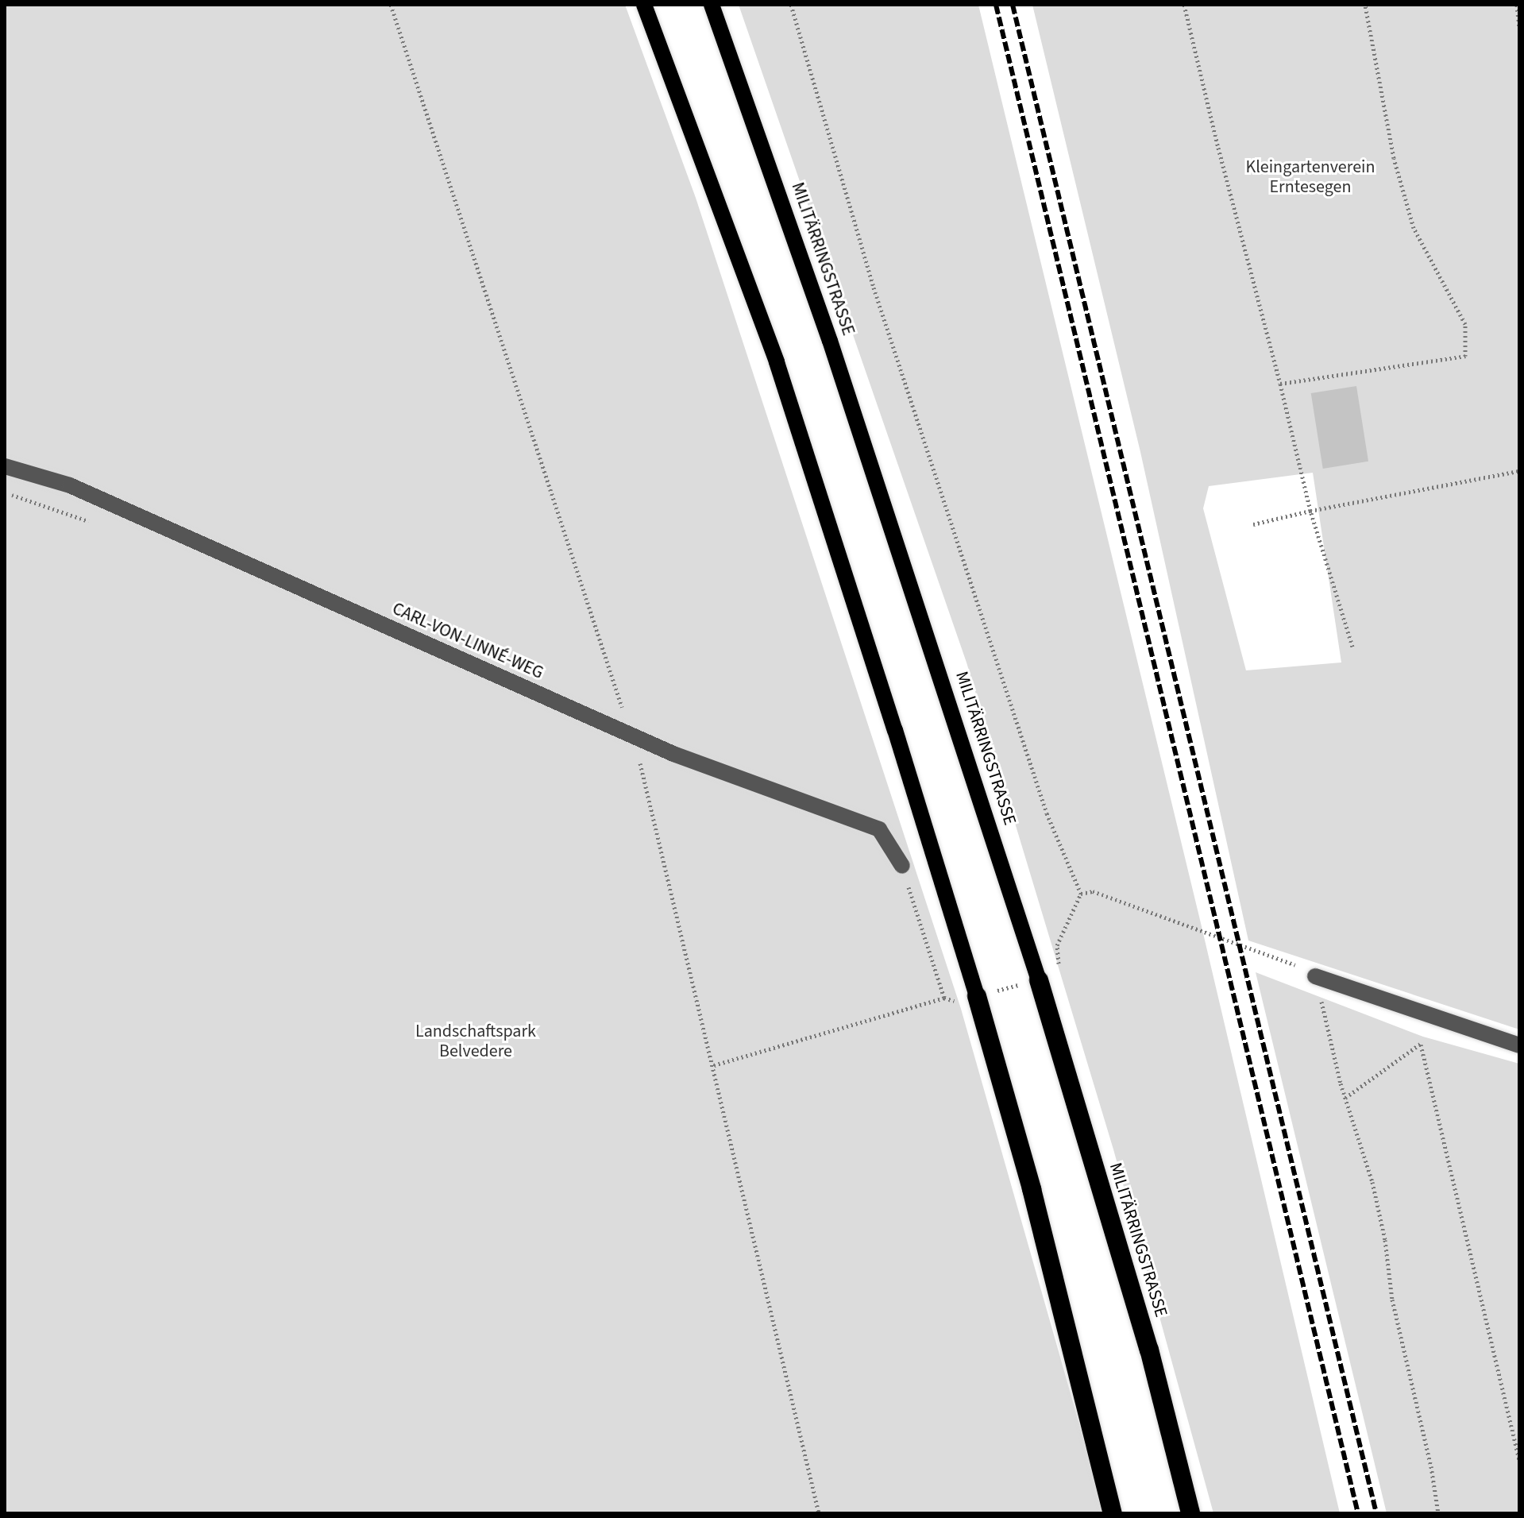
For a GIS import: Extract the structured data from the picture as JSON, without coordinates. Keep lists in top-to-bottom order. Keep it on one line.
{"streets":{"highway":["MILITÄRRINGSTRASSE"],"street":["CARL-VON-LINNÉ-WEG"]},"parks":["Kleingartenverein Erntesegen","Landschaftspark Belvedere"]}
